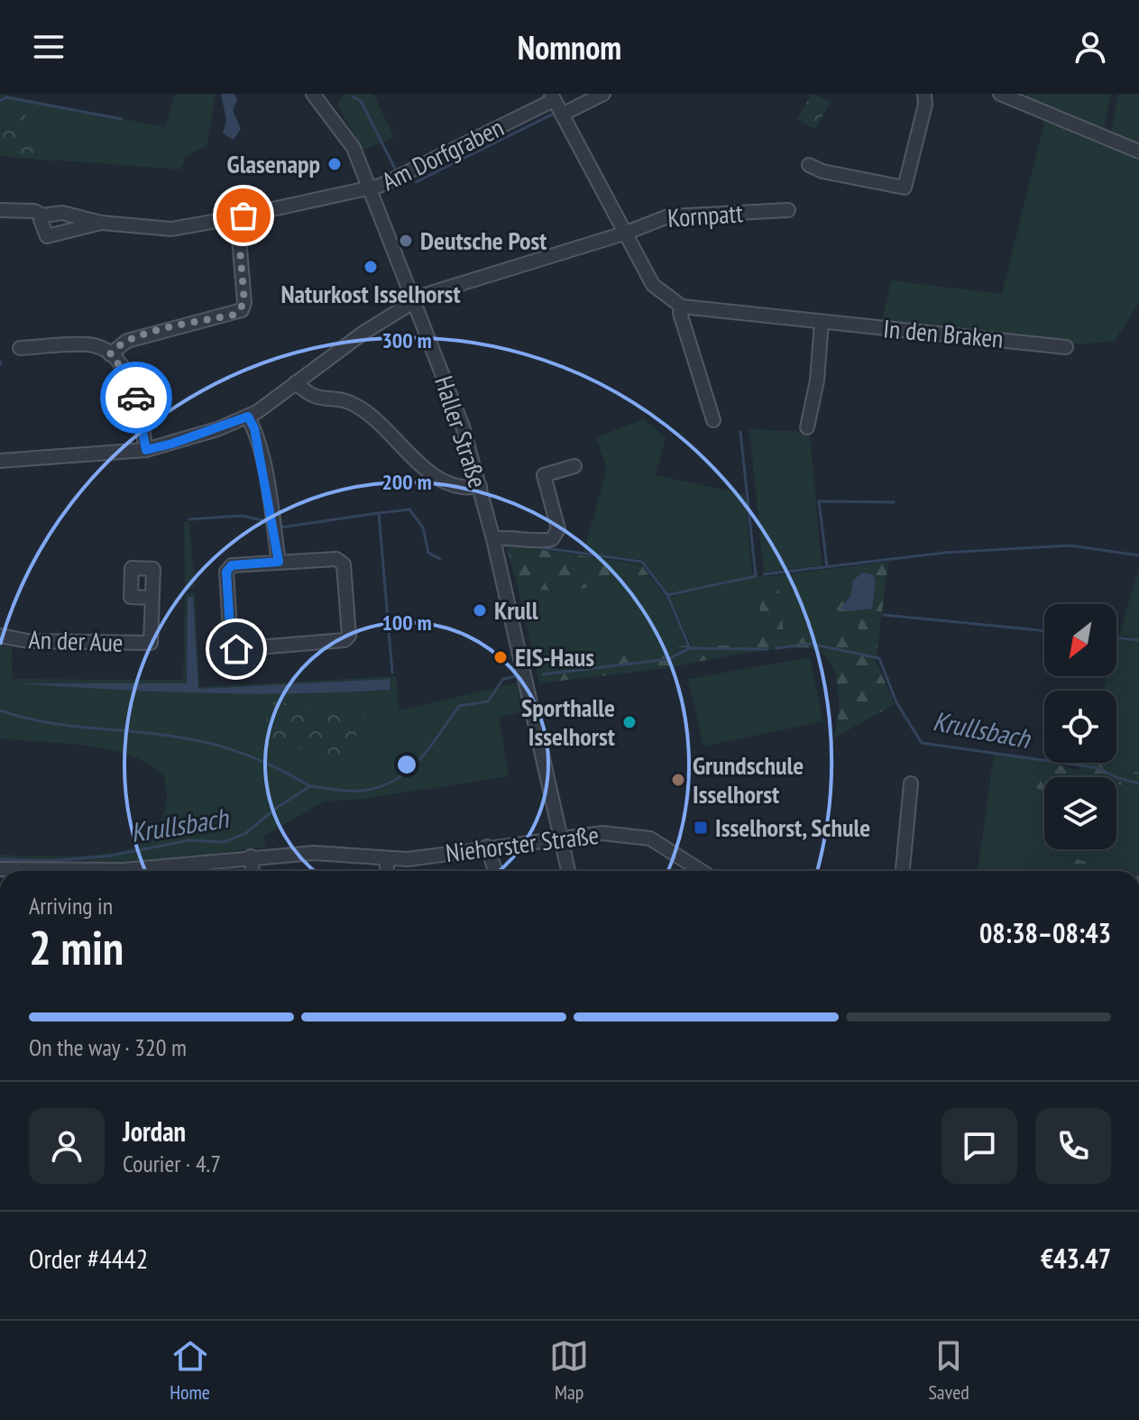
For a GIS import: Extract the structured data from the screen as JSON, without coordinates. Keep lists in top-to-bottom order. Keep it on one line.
{"streets":{"street":["Am Dorfgraben","Kornpatt","In den Braken","Haller Straße","An der Aue","Niehorster Straße"]},"crossings":[["Am Dorfgraben","Haller Straße"],["Haller Straße","Niehorster Straße"]],"water":["Krullsbach"],"places":{"other":["Glasenapp","Deutsche Post","Naturkost Isselhorst","Krull","EIS-Haus","Sporthalle Isselhorst","Grundschule Isselhorst"],"transit":["Isselhorst, Schule"]},"north":"bottom left","page":{"header":"Nomnom","heading":["2 min","Arriving in","08:38–08:43"],"panel":["Jordan","Courier · 4.7","Order #4442","€43.47"],"bar":"On the way · 320 m","tabs":["Home","Map","Saved"]},"rings":["300 m","200 m","100 m"]}
